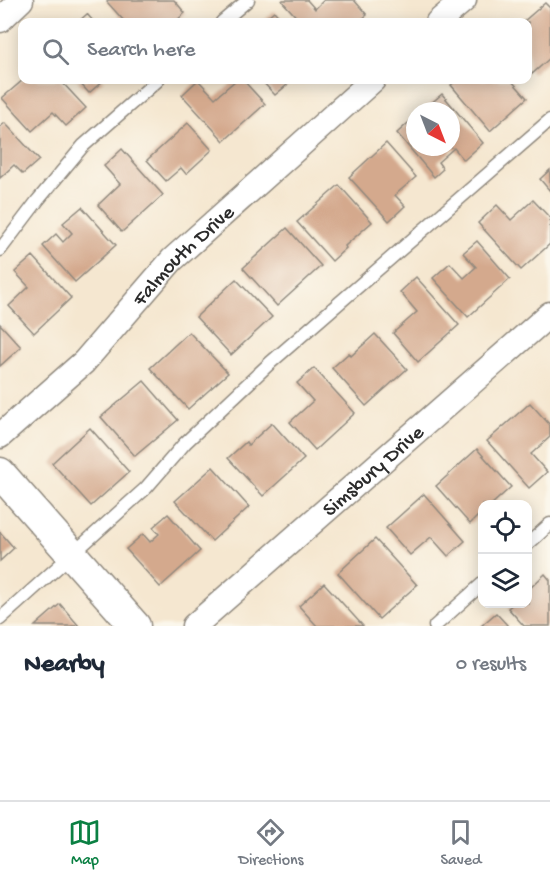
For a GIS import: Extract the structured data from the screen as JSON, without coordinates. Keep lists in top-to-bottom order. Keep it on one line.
{"streets":{"street":["Falmouth Drive","Simsbury Drive"]},"north":"bottom right","page":{"search":"Search here","heading":["Nearby","0 results"],"nav":["Map","Directions","Saved"]}}
